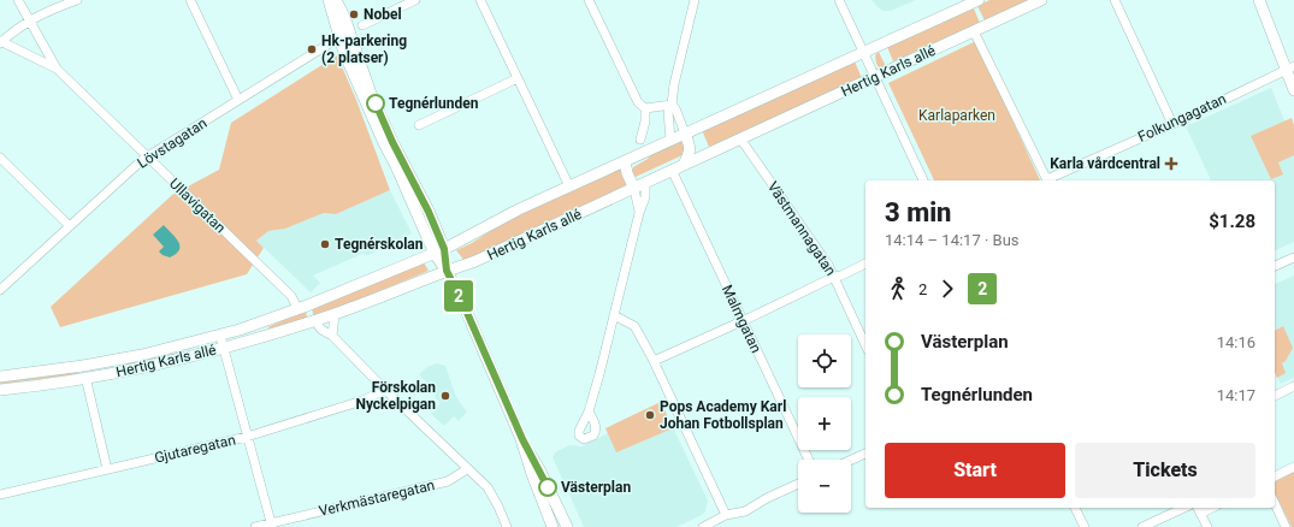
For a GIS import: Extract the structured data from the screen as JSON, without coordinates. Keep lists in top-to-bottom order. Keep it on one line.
{"streets":{"main road":["Hertig Karls allé"],"street":["Folkungagatan","Lövstagatan","Ullavigatan","Västmannagatan","Malmgatan","Gjutaregatan","Verkmästaregatan"]},"crossings":[["Hertig Karls allé","Ullavigatan"],["Hertig Karls allé","Västmannagatan"],["Hertig Karls allé","Malmgatan"],["Lövstagatan","Ullavigatan"]],"parks":["Karlaparken"],"places":{"other":["Nobel","Hk-parkering (2 platser)","Tegnérlunden","Tegnérskolan","Förskolan Nyckelpigan","Pops Academy Karl Johan Fotbollsplan","Västerplan"],"health":["Karla vårdcentral"]},"lines":["bus line 2"],"page":{"on_map":"2","heading":["3 min","14:14 – 14:17 · Bus","$1.28"],"legs":["2","2"],"list":[{"name":"Västerplan","value":"14:16"},{"name":"Tegnérlunden","value":"14:17"}],"map_buttons":["+","−"],"buttons":["Start","Tickets"]}}
